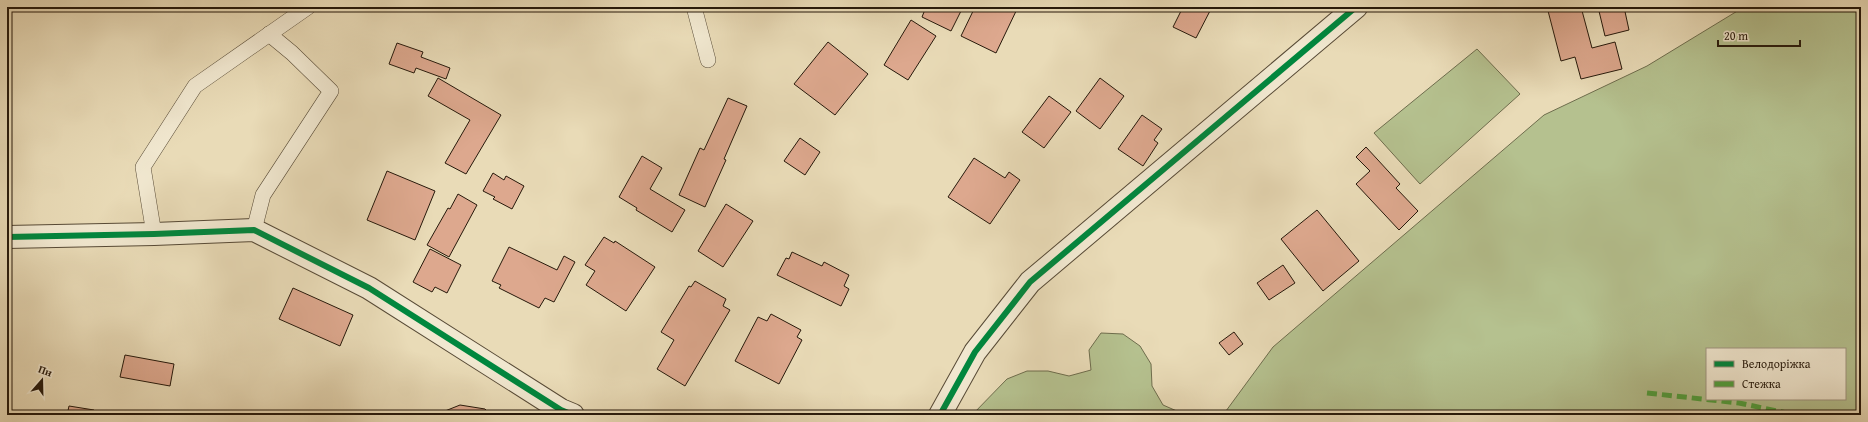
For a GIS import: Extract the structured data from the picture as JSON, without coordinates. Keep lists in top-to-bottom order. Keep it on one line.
{"legend":["Велодоріжка","Стежка"],"scale_bar":"20 m","north":"top"}
